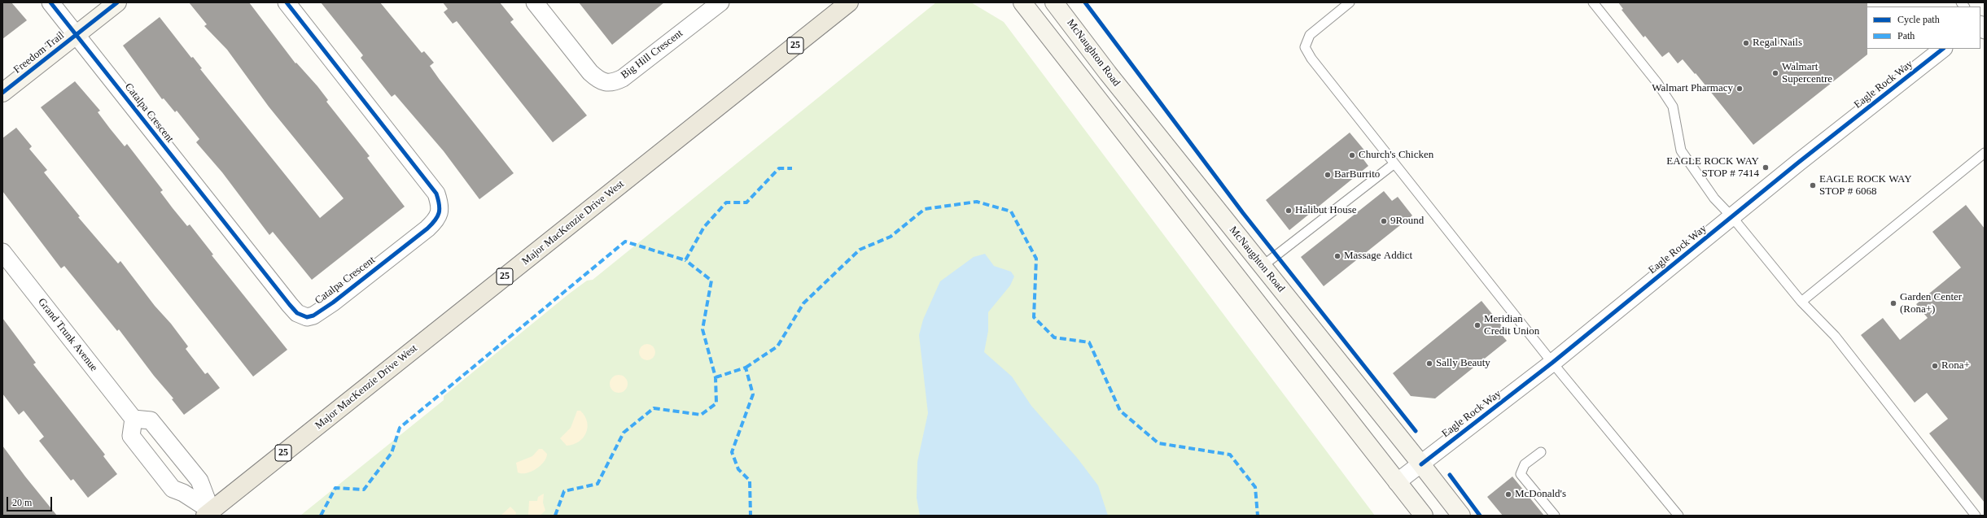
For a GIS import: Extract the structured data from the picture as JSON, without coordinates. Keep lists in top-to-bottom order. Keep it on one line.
{"streets":{"main road":["25","Major MacKenzie Drive West"],"street":["Freedom Trail","McNaughton Road","Big Hill Crescent","Eagle Rock Way","Catalpa Crescent","Grand Trunk Avenue"]},"crossings":[["Freedom Trail","Catalpa Crescent"],["McNaughton Road","Eagle Rock Way"]],"places":["Regal Nails","Walmart Supercentre","Walmart Pharmacy","Church's Chicken","EAGLE ROCK WAY STOP # 7414","BarBurrito","EAGLE ROCK WAY STOP # 6068","Halibut House","9Round","Massage Addict","Garden Center (Rona+)","Meridian Credit Union","Sally Beauty","Rona+","McDonald's"],"legend":["Cycle path","Path"],"scale_bar":"20 m"}
